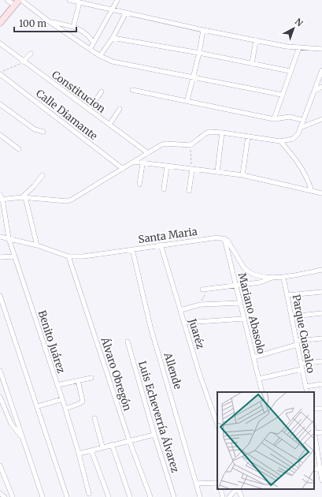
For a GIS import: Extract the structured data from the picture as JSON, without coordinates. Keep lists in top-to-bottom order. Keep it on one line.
{"streets":{"street":["Constitucion","Calle Diamante","Santa Maria","Mariano Abasolo","Juaréz","Parque Cuacalco","Benito Juárez","Allende","Álvaro Obregón","Luis Echeverría Álvarez"]},"crossings":[["Santa Maria","Mariano Abasolo"],["Santa Maria","Juaréz"],["Santa Maria","Benito Juárez"],["Santa Maria","Allende"],["Santa Maria","Álvaro Obregón"]],"scale_bar":"100 m","north":"top right"}
